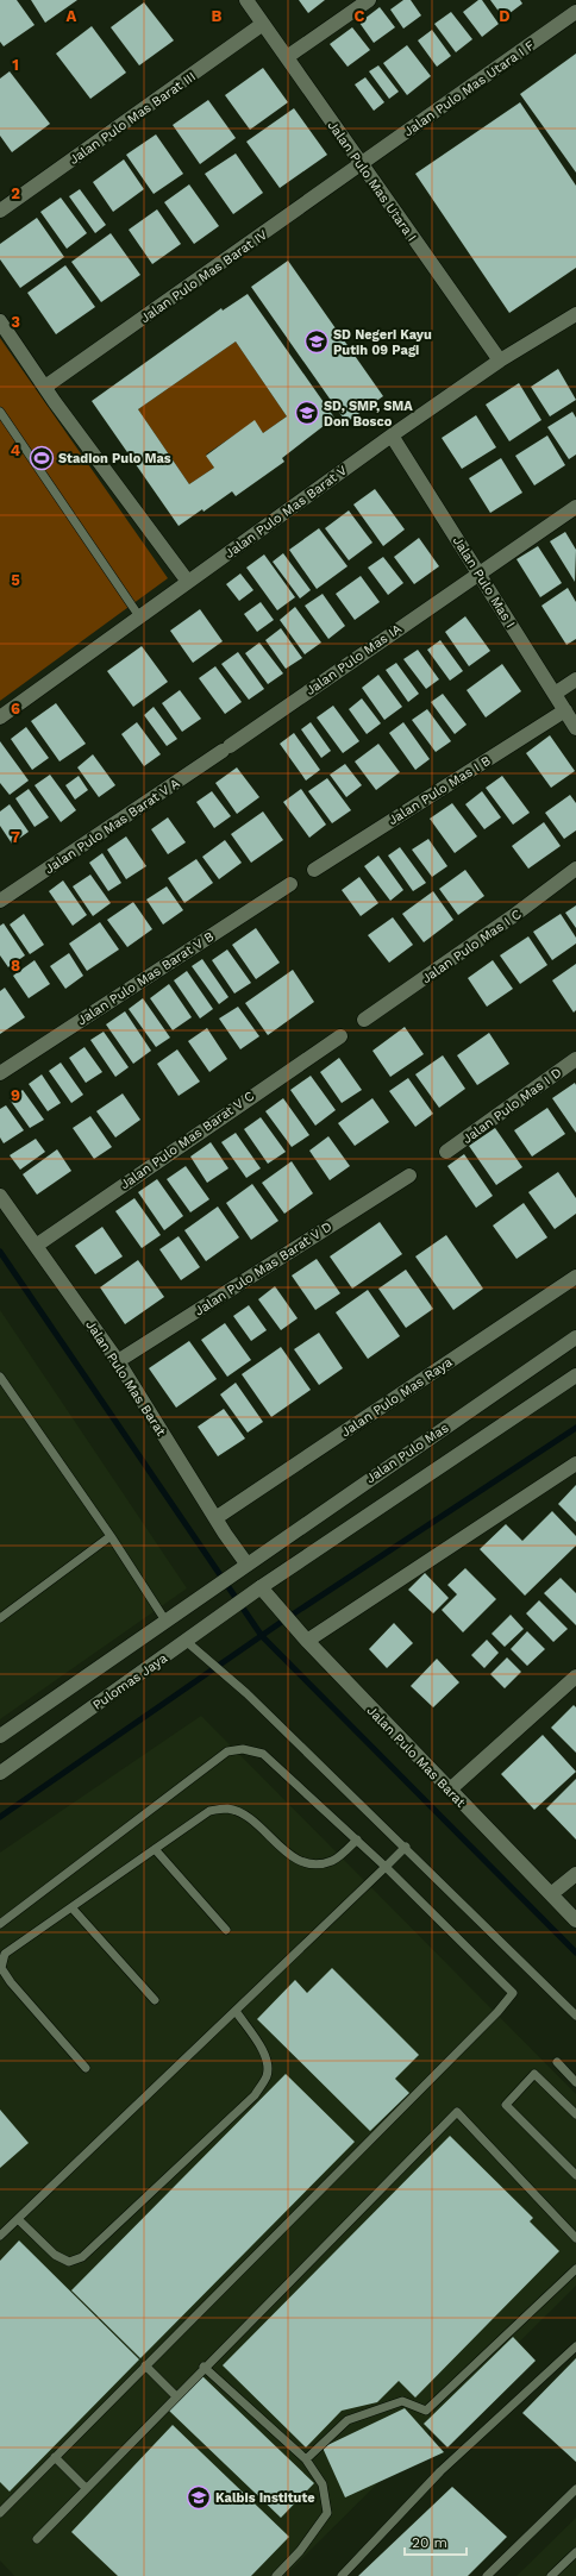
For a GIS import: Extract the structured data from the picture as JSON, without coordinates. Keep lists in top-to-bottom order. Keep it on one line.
{"streets":{"street":["Jalan Pulo Mas Utara I F","Jalan Pulo Mas Barat III","Jalan Pulo Mas Utara I","Jalan Pulo Mas Barat IV","Jalan Pulo Mas Barat V","Jalan Pulo Mas I","Jalan Pulo Mas IA","Jalan Pulo Mas I B","Jalan Pulo Mas Barat V A","Jalan Pulo Mas I C","Jalan Pulo Mas Barat V B","Jalan Pulo Mas I D","Jalan Pulo Mas Barat V C","Jalan Pulo Mas Barat V D","Jalan Pulo Mas Barat","Jalan Pulo Mas Raya","Jalan Pulo Mas","Pulomas Jaya"]},"crossings":[["Jalan Pulo Mas Utara I F","Jalan Pulo Mas Utara I"],["Jalan Pulo Mas Utara I F","Jalan Pulo Mas Barat IV"],["Jalan Pulo Mas Barat III","Jalan Pulo Mas Utara I"],["Jalan Pulo Mas Utara I","Jalan Pulo Mas Barat IV"],["Jalan Pulo Mas Utara I","Jalan Pulo Mas Barat V"],["Jalan Pulo Mas Barat V","Jalan Pulo Mas I"],["Jalan Pulo Mas I","Jalan Pulo Mas IA"],["Jalan Pulo Mas I","Jalan Pulo Mas I B"],["Jalan Pulo Mas IA","Jalan Pulo Mas Barat V A"],["Jalan Pulo Mas Barat V C","Jalan Pulo Mas Barat"],["Jalan Pulo Mas Barat V D","Jalan Pulo Mas Barat"],["Jalan Pulo Mas Barat","Jalan Pulo Mas Raya"],["Jalan Pulo Mas Barat","Jalan Pulo Mas"],["Jalan Pulo Mas Barat","Pulomas Jaya"]],"places":{"school or university":["SD Negeri Kayu Putih 09 Pagi","SD, SMP, SMA Don Bosco","Kalbis Institute"],"sports":["Stadion Pulo Mas"]},"scale_bar":"20 m","grid":{"columns":["A","B","C","D"],"rows":["1","2","3","4","5","6","7","8","9"]}}
